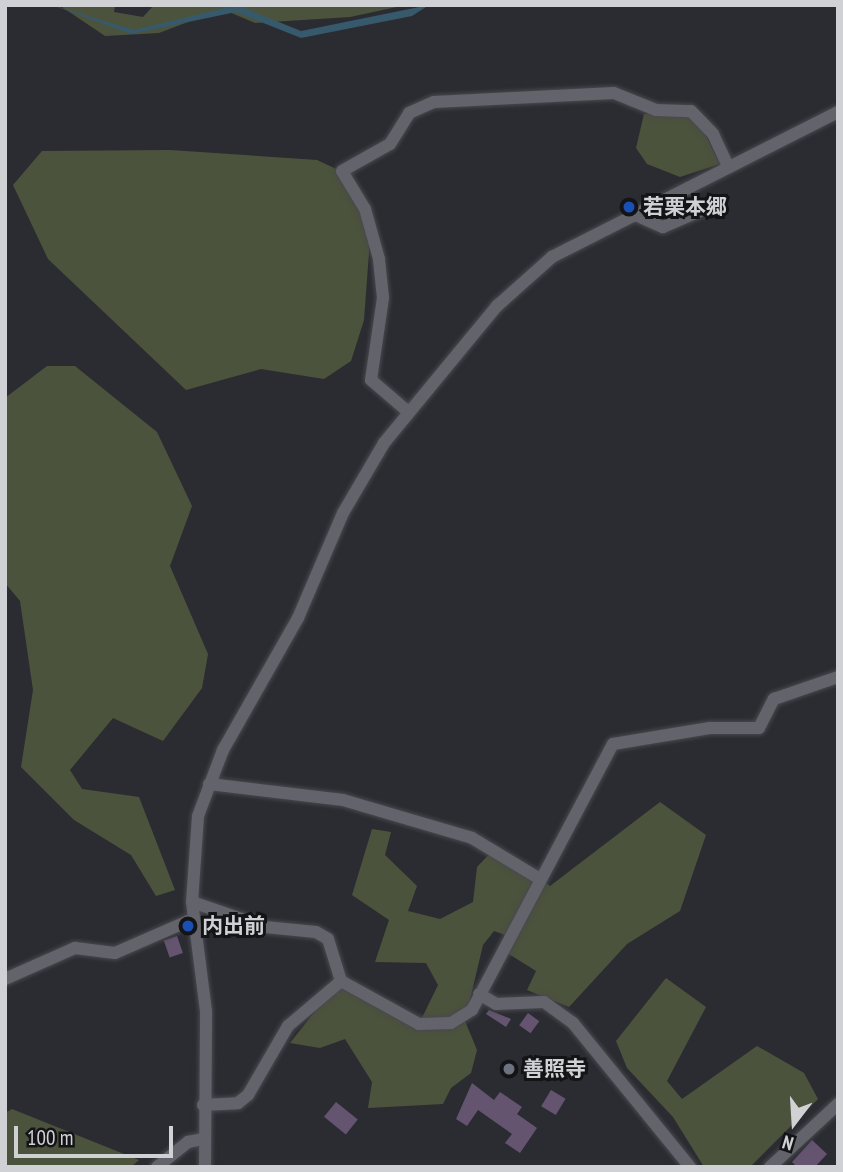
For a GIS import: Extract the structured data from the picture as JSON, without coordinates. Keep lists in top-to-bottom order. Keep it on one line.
{"places":["若栗本郷","内出前","善照寺"],"scale_bar":"100 m","north":"bottom"}
